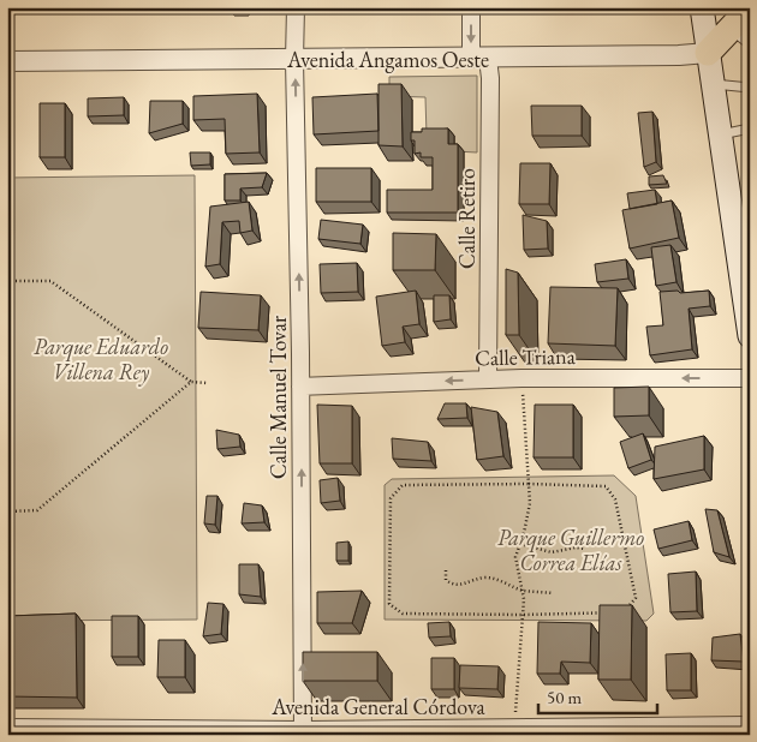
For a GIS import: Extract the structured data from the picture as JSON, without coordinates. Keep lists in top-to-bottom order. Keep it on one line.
{"streets":{"street":["Avenida Angamos Oeste","Calle Retiro","Calle Triana","Calle Manuel Tovar","Avenida General Córdova"]},"crossings":[["Avenida Angamos Oeste","Calle Retiro"],["Avenida Angamos Oeste","Calle Manuel Tovar"],["Calle Retiro","Calle Triana"],["Calle Triana","Calle Manuel Tovar"],["Calle Manuel Tovar","Avenida General Córdova"]],"one_way":["Calle Triana","Calle Manuel Tovar"],"parks":["Parque Eduardo Villena Rey","Parque Guillermo Correa Elías"],"scale_bar":"50 m"}
